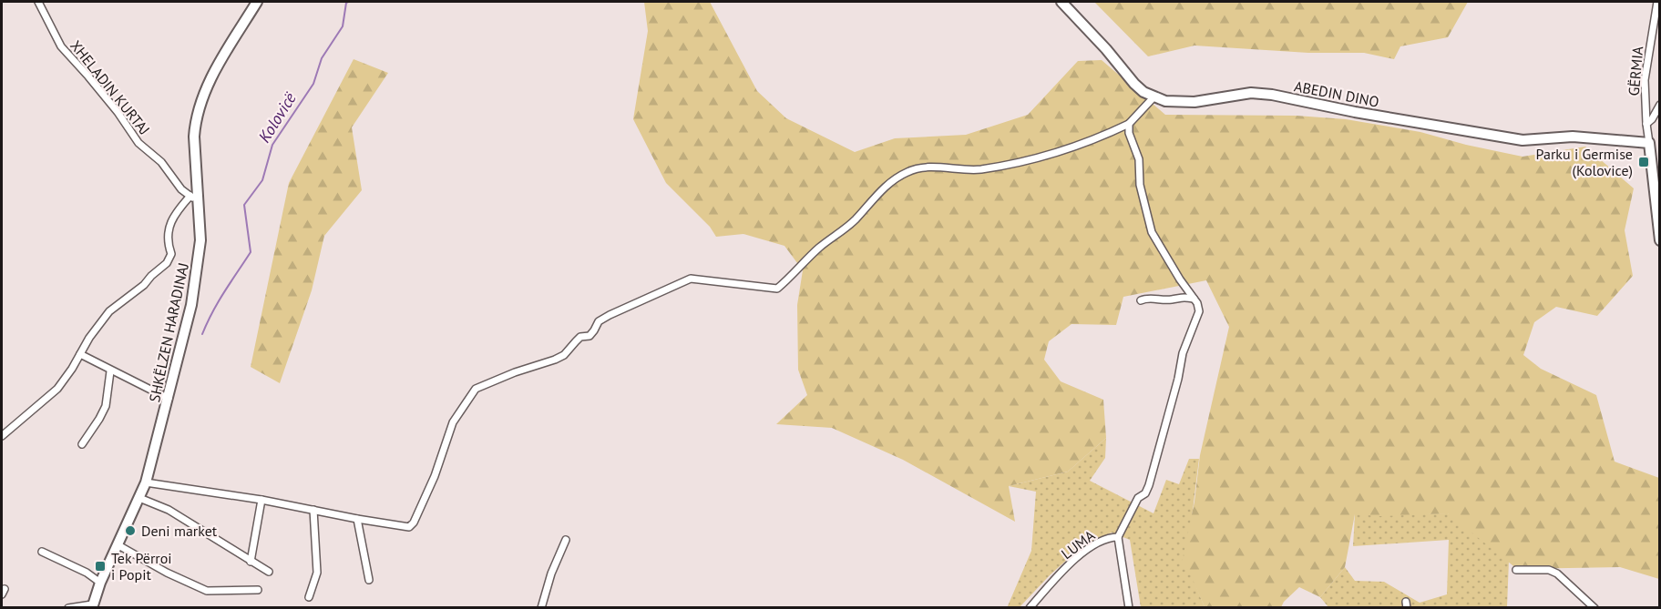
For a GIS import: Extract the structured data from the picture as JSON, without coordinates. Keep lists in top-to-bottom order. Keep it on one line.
{"streets":{"street":["GËRMIA","XHELADIN KURTAJ","ABEDIN DINO","SHKËLZEN HARADINAJ","LUMA"]},"crossings":[["GËRMIA","ABEDIN DINO"],["XHELADIN KURTAJ","SHKËLZEN HARADINAJ"]],"water":["Kolovicë"],"places":{"transit":["Parku i Germise (Kolovice)","Tek Përroi i Popit"],"other":["Deni market"]}}
